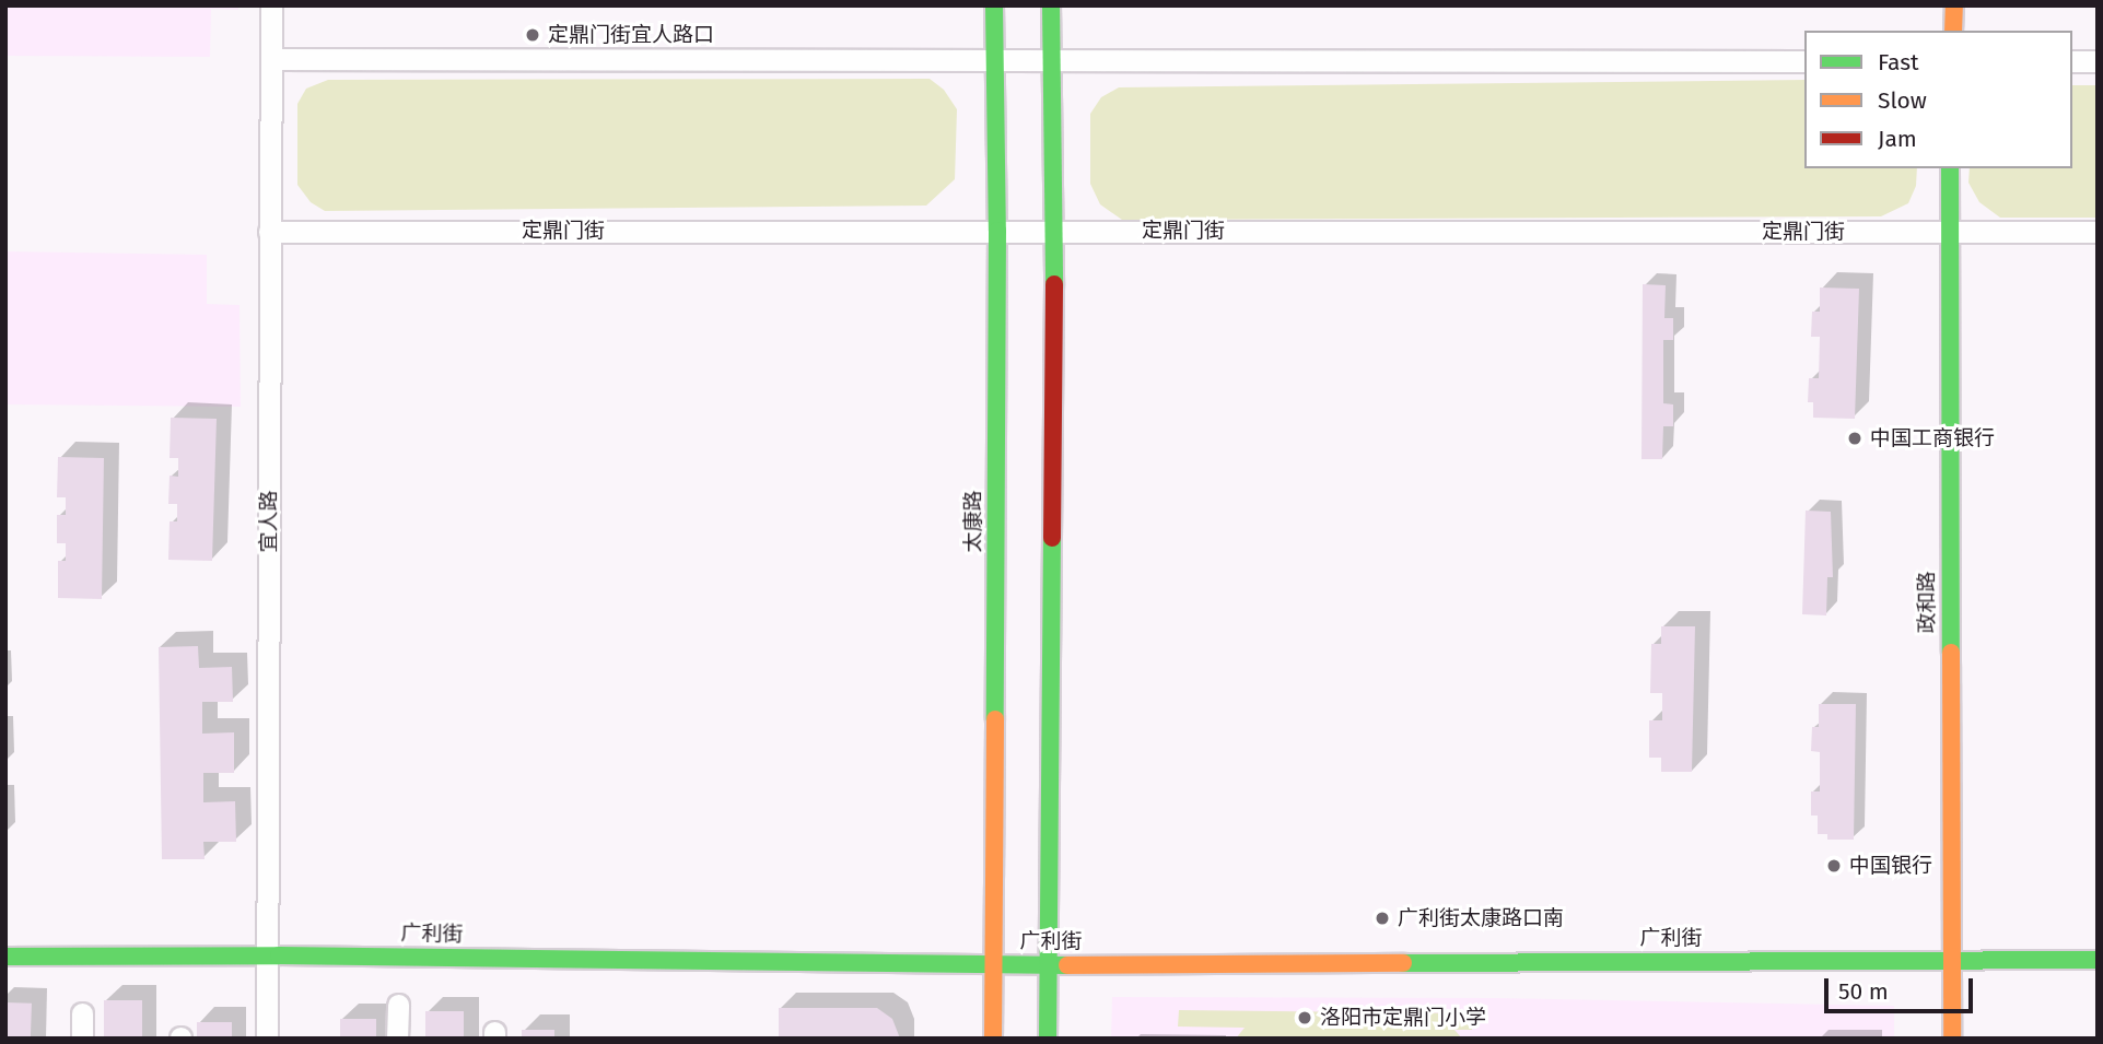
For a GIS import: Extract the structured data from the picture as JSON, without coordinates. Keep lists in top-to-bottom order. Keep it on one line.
{"streets":{"street":["定鼎门街","宜人路","太康路","政和路","广利街"]},"crossings":[["定鼎门街","宜人路"],["定鼎门街","太康路"],["定鼎门街","政和路"],["宜人路","广利街"],["太康路","广利街"],["政和路","广利街"]],"places":["定鼎门街宜人路口","中国工商银行","中国银行","广利街太康路口南","洛阳市定鼎门小学"],"legend":["Fast","Slow","Jam"],"scale_bar":"50 m"}
